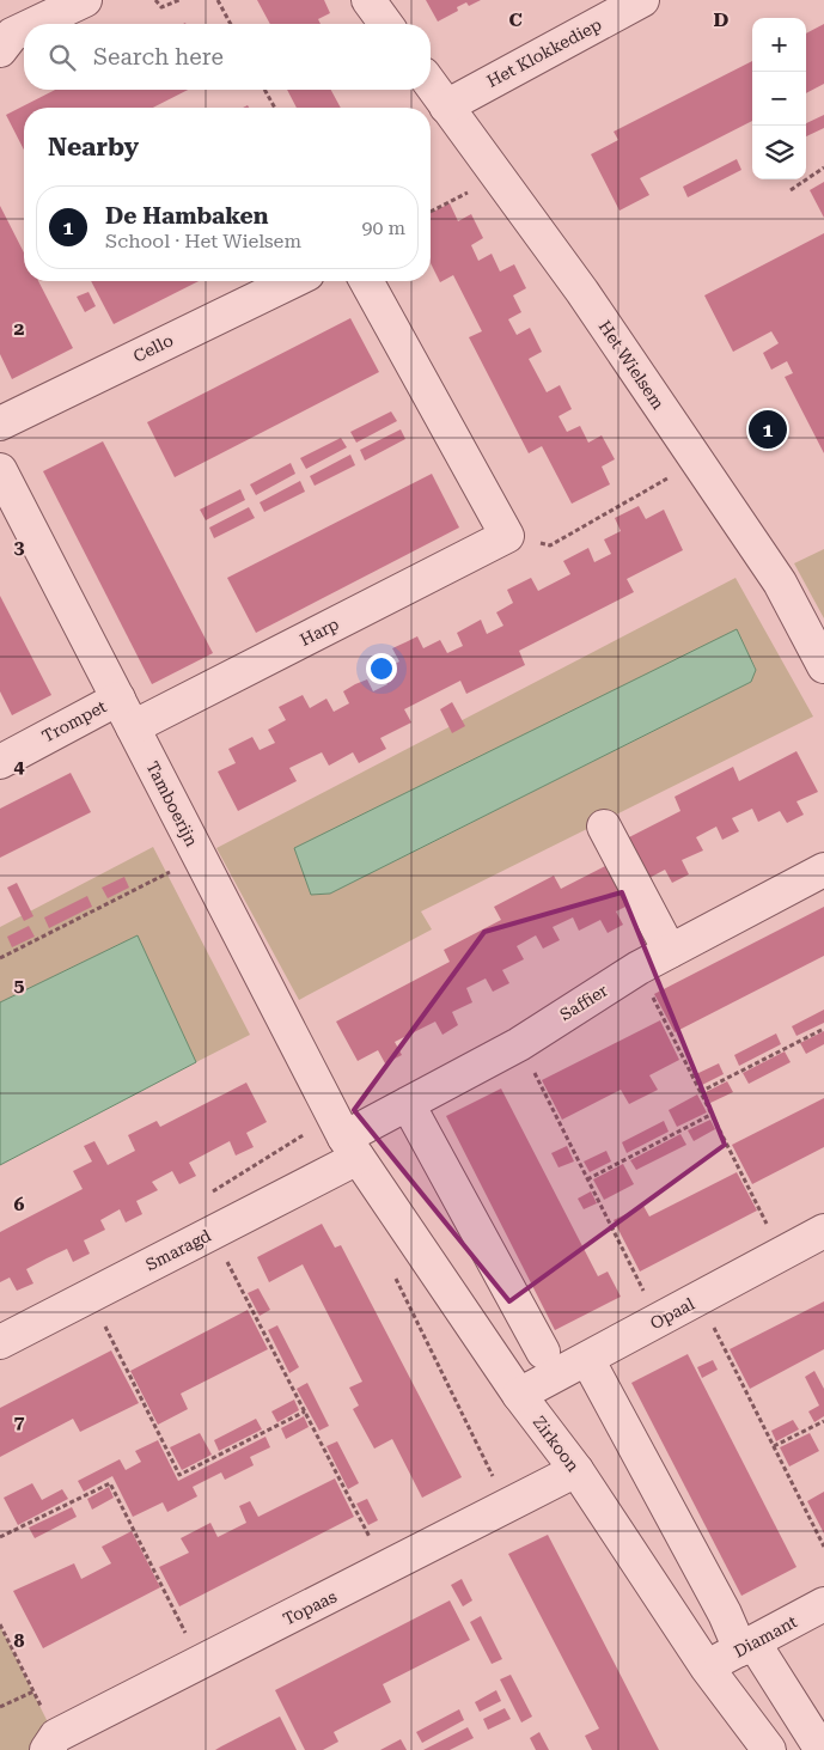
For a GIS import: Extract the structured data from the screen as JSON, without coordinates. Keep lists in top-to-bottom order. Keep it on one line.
{"streets":{"street":["Het Klokkediep","Cello","Het Wielsem","Harp","Trompet","Tamboerijn","Saffier","Smaragd","Opaal","Zirkoon","Topaas","Diamant"]},"crossings":[["Het Klokkediep","Het Wielsem"],["Harp","Tamboerijn"],["Trompet","Tamboerijn"],["Tamboerijn","Saffier"],["Tamboerijn","Smaragd"],["Tamboerijn","Zirkoon"],["Saffier","Smaragd"],["Saffier","Zirkoon"],["Smaragd","Zirkoon"],["Opaal","Zirkoon"],["Zirkoon","Topaas"],["Zirkoon","Diamant"]],"page":{"map_buttons":["+","−"],"search":"Search here","heading":"Nearby","list":[{"mark":"1","name":"De Hambaken","note":"School · Het Wielsem","value":"90 m"}],"pins":"1"},"grid":{"columns":["C","D"],"rows":["2","3","4","5","6","7","8"]}}
